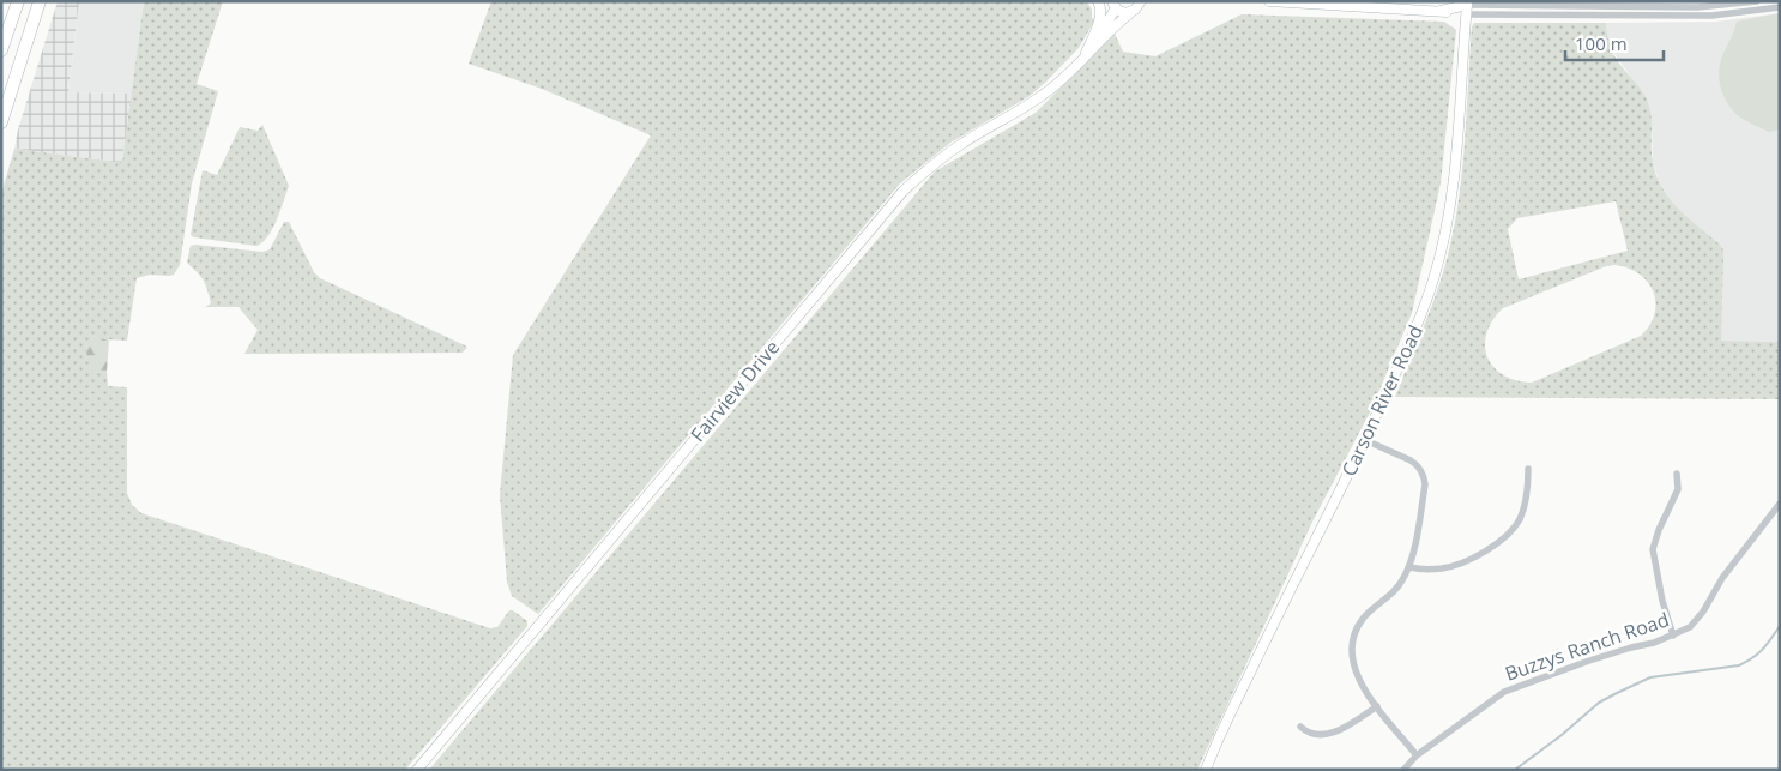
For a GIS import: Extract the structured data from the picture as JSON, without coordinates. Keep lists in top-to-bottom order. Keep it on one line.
{"streets":{"main road":["Fairview Drive","Carson River Road"],"street":["Buzzys Ranch Road"]},"scale_bar":"100 m"}
